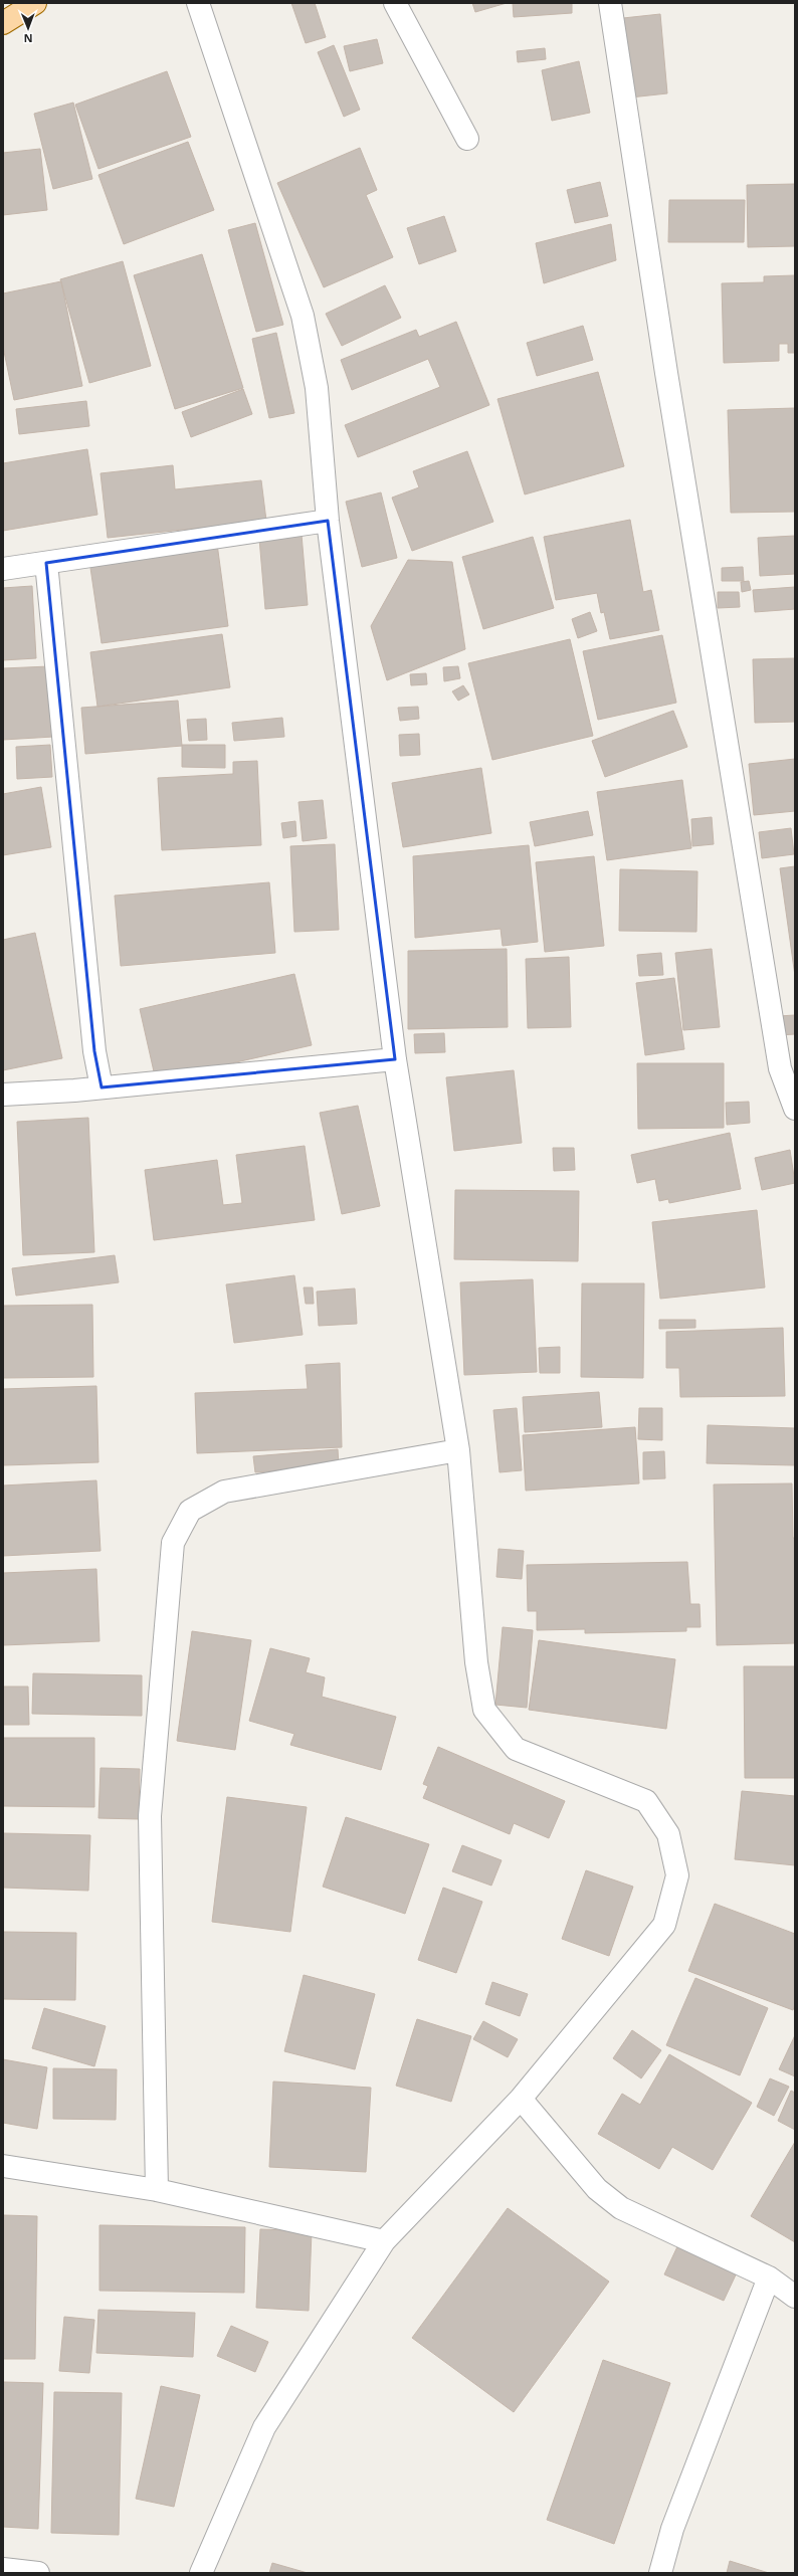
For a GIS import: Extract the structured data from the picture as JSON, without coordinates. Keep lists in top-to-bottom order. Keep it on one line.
{"north":"bottom"}
